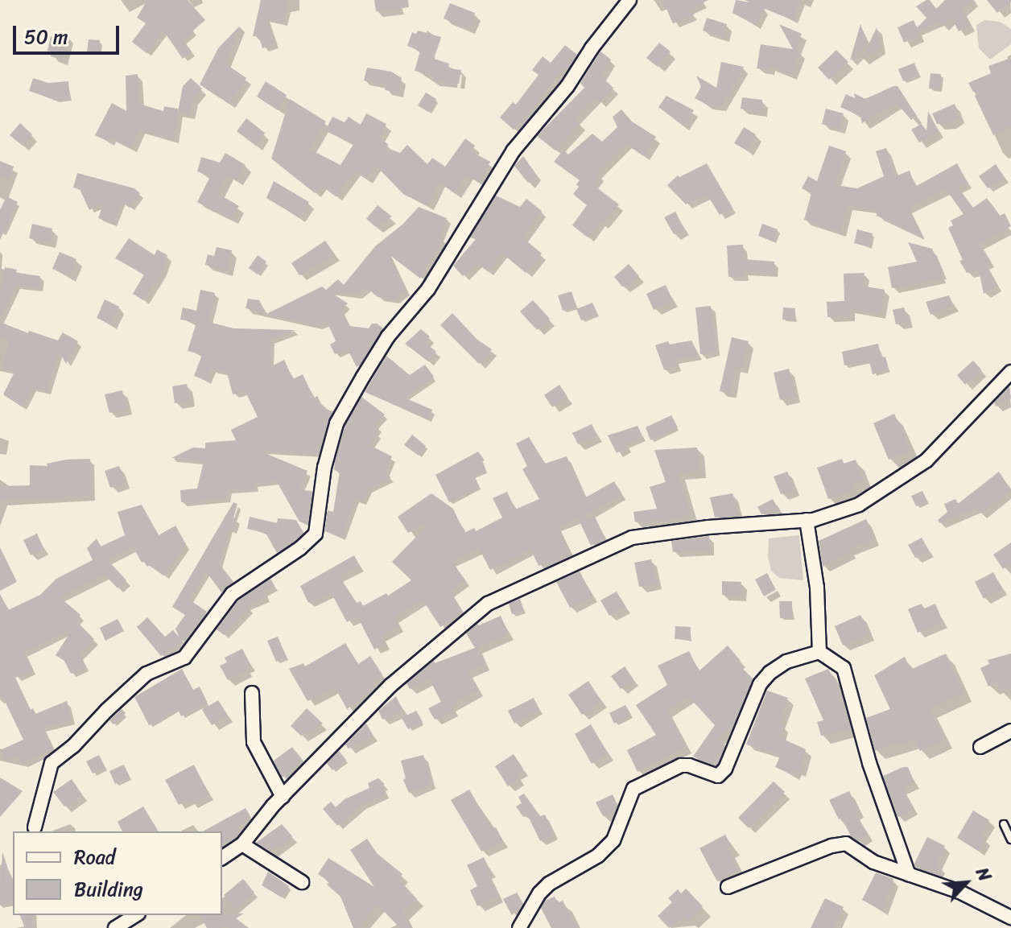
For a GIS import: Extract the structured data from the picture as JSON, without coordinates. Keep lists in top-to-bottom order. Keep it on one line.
{"legend":["Road","Building"],"scale_bar":"50 m","north":"top right"}
